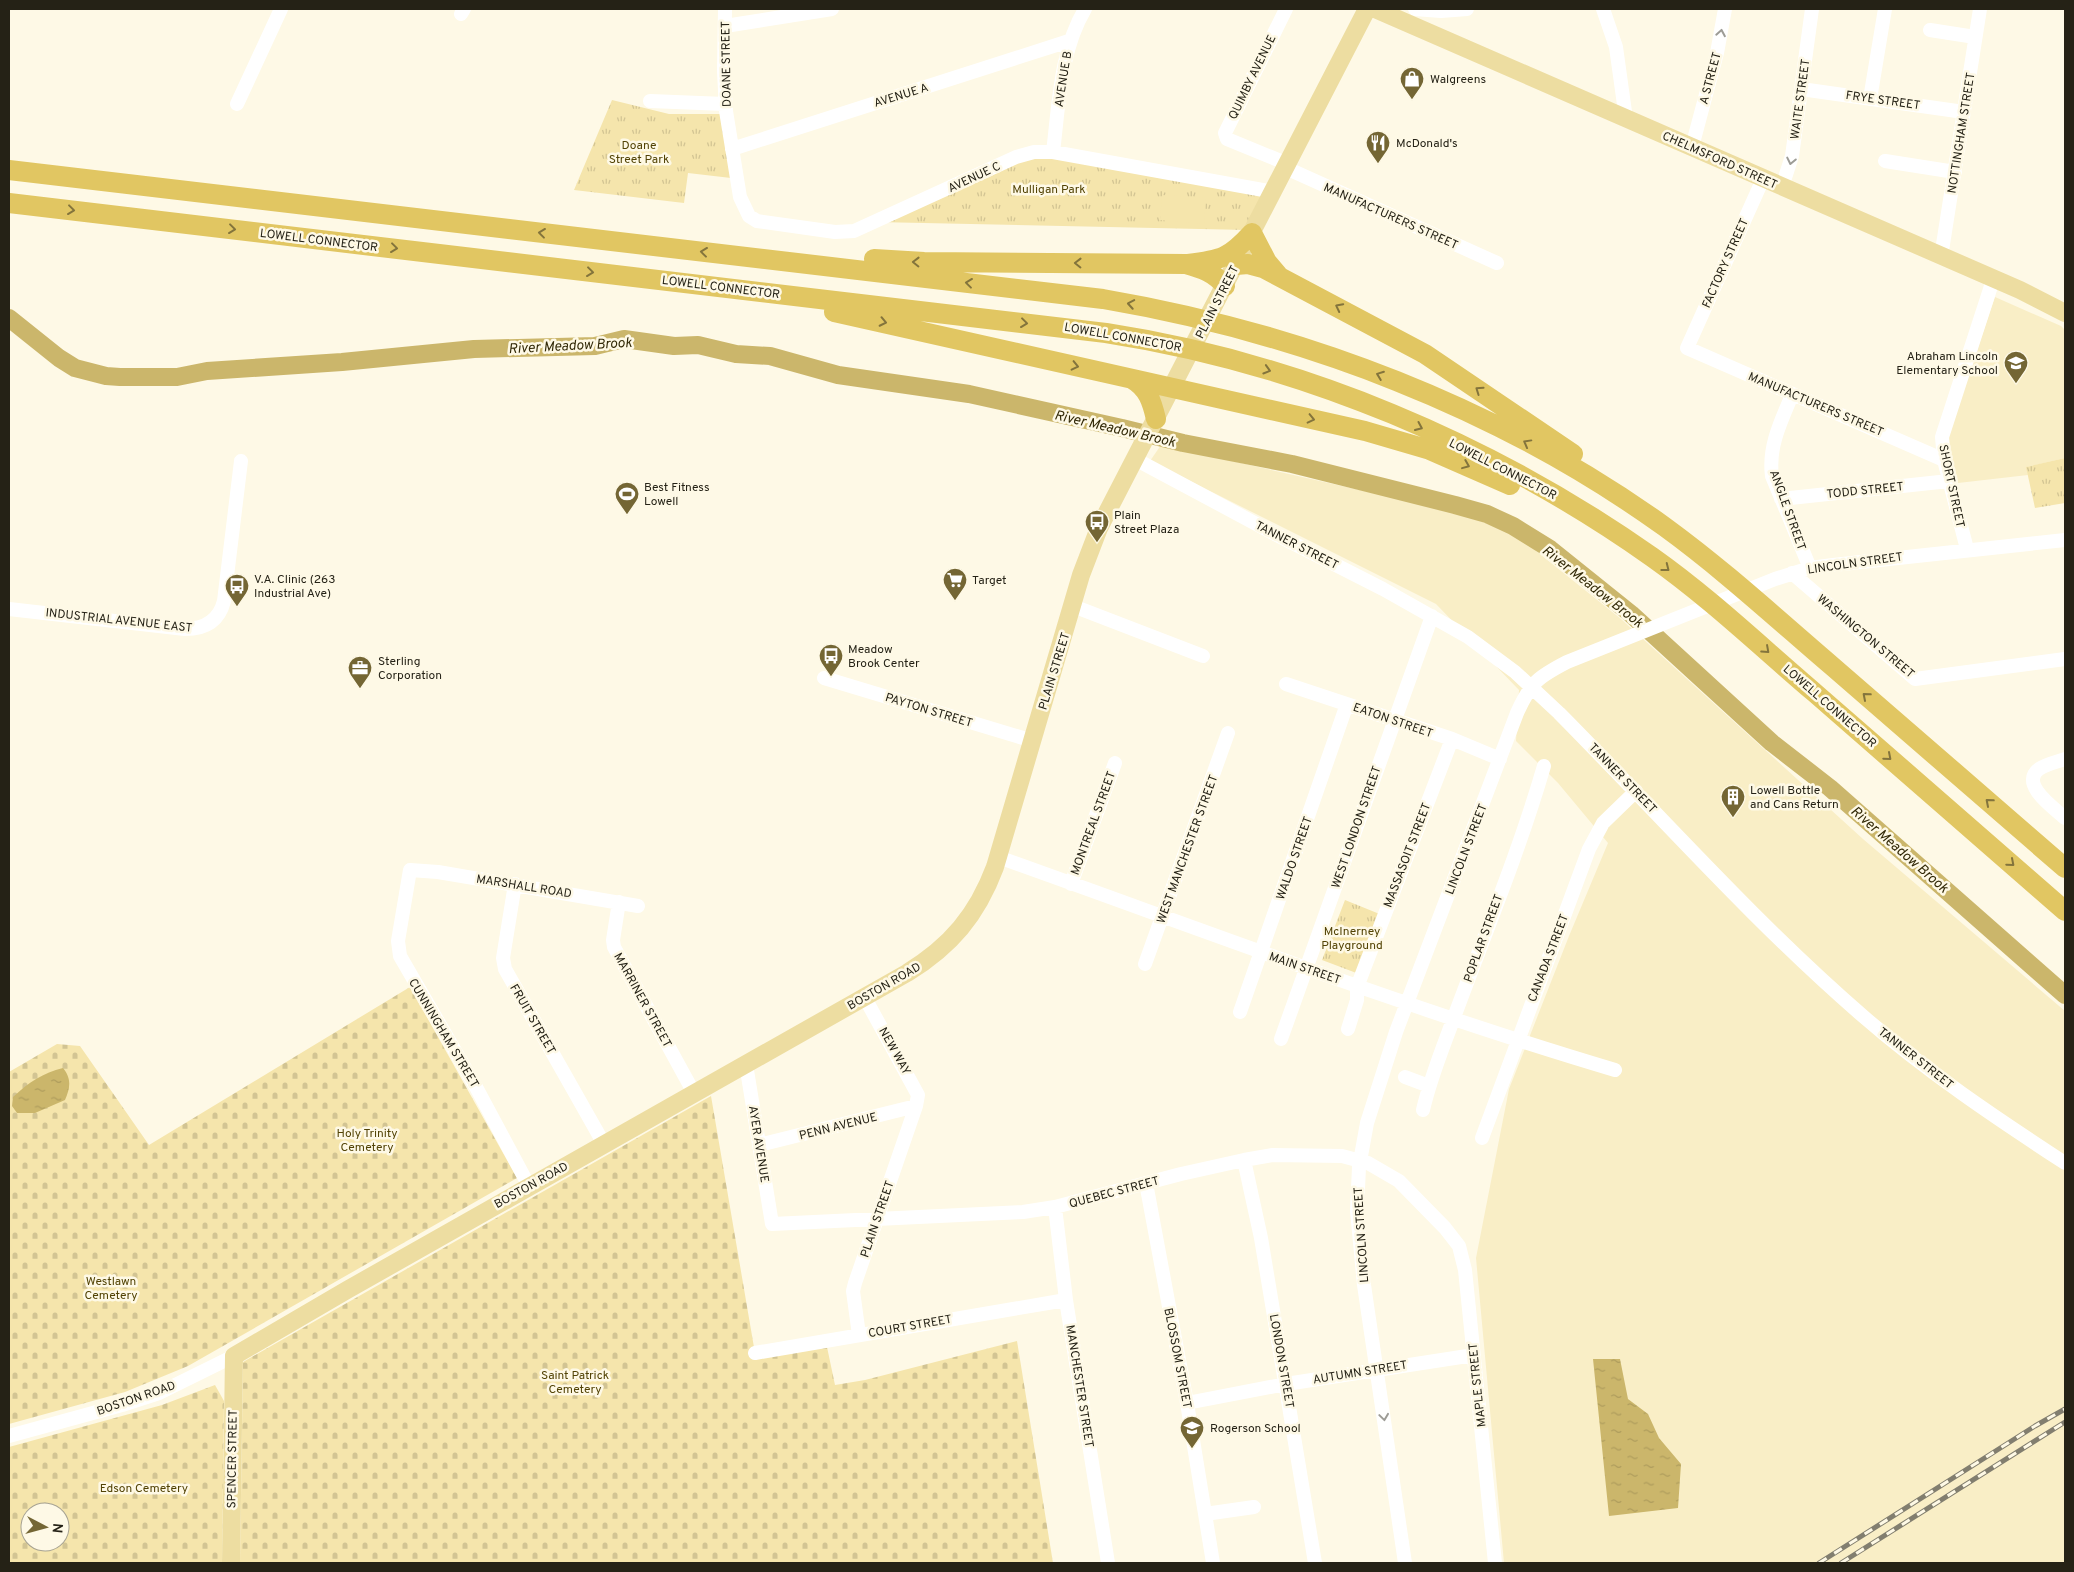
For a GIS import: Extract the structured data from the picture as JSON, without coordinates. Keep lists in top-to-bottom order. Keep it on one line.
{"streets":{"highway":["LOWELL CONNECTOR"],"main road":["CHELMSFORD STREET","PLAIN STREET","BOSTON ROAD","SPENCER STREET"],"street":["DOANE STREET","QUIMBY AVENUE","A STREET","AVENUE B","AVENUE A","WAITE STREET","FRYE STREET","NOTTINGHAM STREET","AVENUE C","MANUFACTURERS STREET","FACTORY STREET","SHORT STREET","TODD STREET","ANGLE STREET","TANNER STREET","LINCOLN STREET","INDUSTRIAL AVENUE EAST","WASHINGTON STREET","PAYTON STREET","EATON STREET","MONTREAL STREET","WEST LONDON STREET","WEST MANCHESTER STREET","MASSASOIT STREET","WALDO STREET","MARSHALL ROAD","POPLAR STREET","CANADA STREET","MAIN STREET","MARRINER STREET","FRUIT STREET","CUNNINGHAM STREET","NEW WAY","PENN AVENUE","AYER AVENUE","QUEBEC STREET","COURT STREET","BLOSSOM STREET","LONDON STREET","AUTUMN STREET","MAPLE STREET","MANCHESTER STREET"]},"crossings":[["DOANE STREET","AVENUE A"],["DOANE STREET","AVENUE C"],["QUIMBY AVENUE","MANUFACTURERS STREET"],["QUIMBY AVENUE","PLAIN STREET"],["A STREET","CHELMSFORD STREET"],["AVENUE B","AVENUE A"],["AVENUE B","AVENUE C"],["AVENUE A","AVENUE C"],["WAITE STREET","FRYE STREET"],["WAITE STREET","CHELMSFORD STREET"],["FRYE STREET","NOTTINGHAM STREET"],["NOTTINGHAM STREET","CHELMSFORD STREET"],["CHELMSFORD STREET","FACTORY STREET"],["CHELMSFORD STREET","PLAIN STREET"],["CHELMSFORD STREET","SHORT STREET"],["AVENUE C","PLAIN STREET"],["MANUFACTURERS STREET","FACTORY STREET"],["MANUFACTURERS STREET","PLAIN STREET"],["MANUFACTURERS STREET","SHORT STREET"],["MANUFACTURERS STREET","ANGLE STREET"],["PLAIN STREET","TANNER STREET"],["PLAIN STREET","PAYTON STREET"],["PLAIN STREET","MAIN STREET"],["PLAIN STREET","BOSTON ROAD"],["PLAIN STREET","NEW WAY"],["PLAIN STREET","PENN AVENUE"],["PLAIN STREET","QUEBEC STREET"],["PLAIN STREET","COURT STREET"],["SHORT STREET","TODD STREET"],["SHORT STREET","LINCOLN STREET"],["TODD STREET","ANGLE STREET"],["ANGLE STREET","LINCOLN STREET"],["TANNER STREET","LINCOLN STREET"],["TANNER STREET","WEST LONDON STREET"],["TANNER STREET","CANADA STREET"],["LINCOLN STREET","WASHINGTON STREET"],["LINCOLN STREET","EATON STREET"],["LINCOLN STREET","MAIN STREET"],["LINCOLN STREET","AUTUMN STREET"],["EATON STREET","WEST LONDON STREET"],["EATON STREET","MASSASOIT STREET"],["EATON STREET","WALDO STREET"],["MONTREAL STREET","MAIN STREET"],["WEST LONDON STREET","MAIN STREET"],["WEST MANCHESTER STREET","MAIN STREET"],["MASSASOIT STREET","MAIN STREET"],["WALDO STREET","MAIN STREET"],["MARSHALL ROAD","MARRINER STREET"],["MARSHALL ROAD","FRUIT STREET"],["MARSHALL ROAD","CUNNINGHAM STREET"],["POPLAR STREET","MAIN STREET"],["CANADA STREET","MAIN STREET"],["MAIN STREET","BOSTON ROAD"],["BOSTON ROAD","MARRINER STREET"],["BOSTON ROAD","FRUIT STREET"],["BOSTON ROAD","CUNNINGHAM STREET"],["BOSTON ROAD","NEW WAY"],["BOSTON ROAD","AYER AVENUE"],["BOSTON ROAD","SPENCER STREET"],["NEW WAY","PENN AVENUE"],["PENN AVENUE","AYER AVENUE"],["AYER AVENUE","QUEBEC STREET"],["QUEBEC STREET","BLOSSOM STREET"],["QUEBEC STREET","LONDON STREET"],["QUEBEC STREET","MAPLE STREET"],["QUEBEC STREET","MANCHESTER STREET"],["COURT STREET","MANCHESTER STREET"],["BLOSSOM STREET","AUTUMN STREET"],["LONDON STREET","AUTUMN STREET"],["AUTUMN STREET","MAPLE STREET"]],"one_way":["WAITE STREET"],"water":["River Meadow Brook"],"parks":["Doane Street Park","Mulligan Park","McInerney Playground","Holy Trinity Cemetery","Westlawn Cemetery","Saint Patrick Cemetery","Edson Cemetery"],"places":{"shop":["Walgreens"],"restaurant":["McDonald's"],"school or university":["Abraham Lincoln Elementary School","Rogerson School"],"sports":["Best Fitness Lowell"],"bus stop":["Plain Street Plaza","V.A. Clinic (263 Industrial Ave)","Meadow Brook Center"],"supermarket":["Target"],"office":["Sterling Corporation"],"building":["Lowell Bottle and Cans Return"]},"north":"right"}
